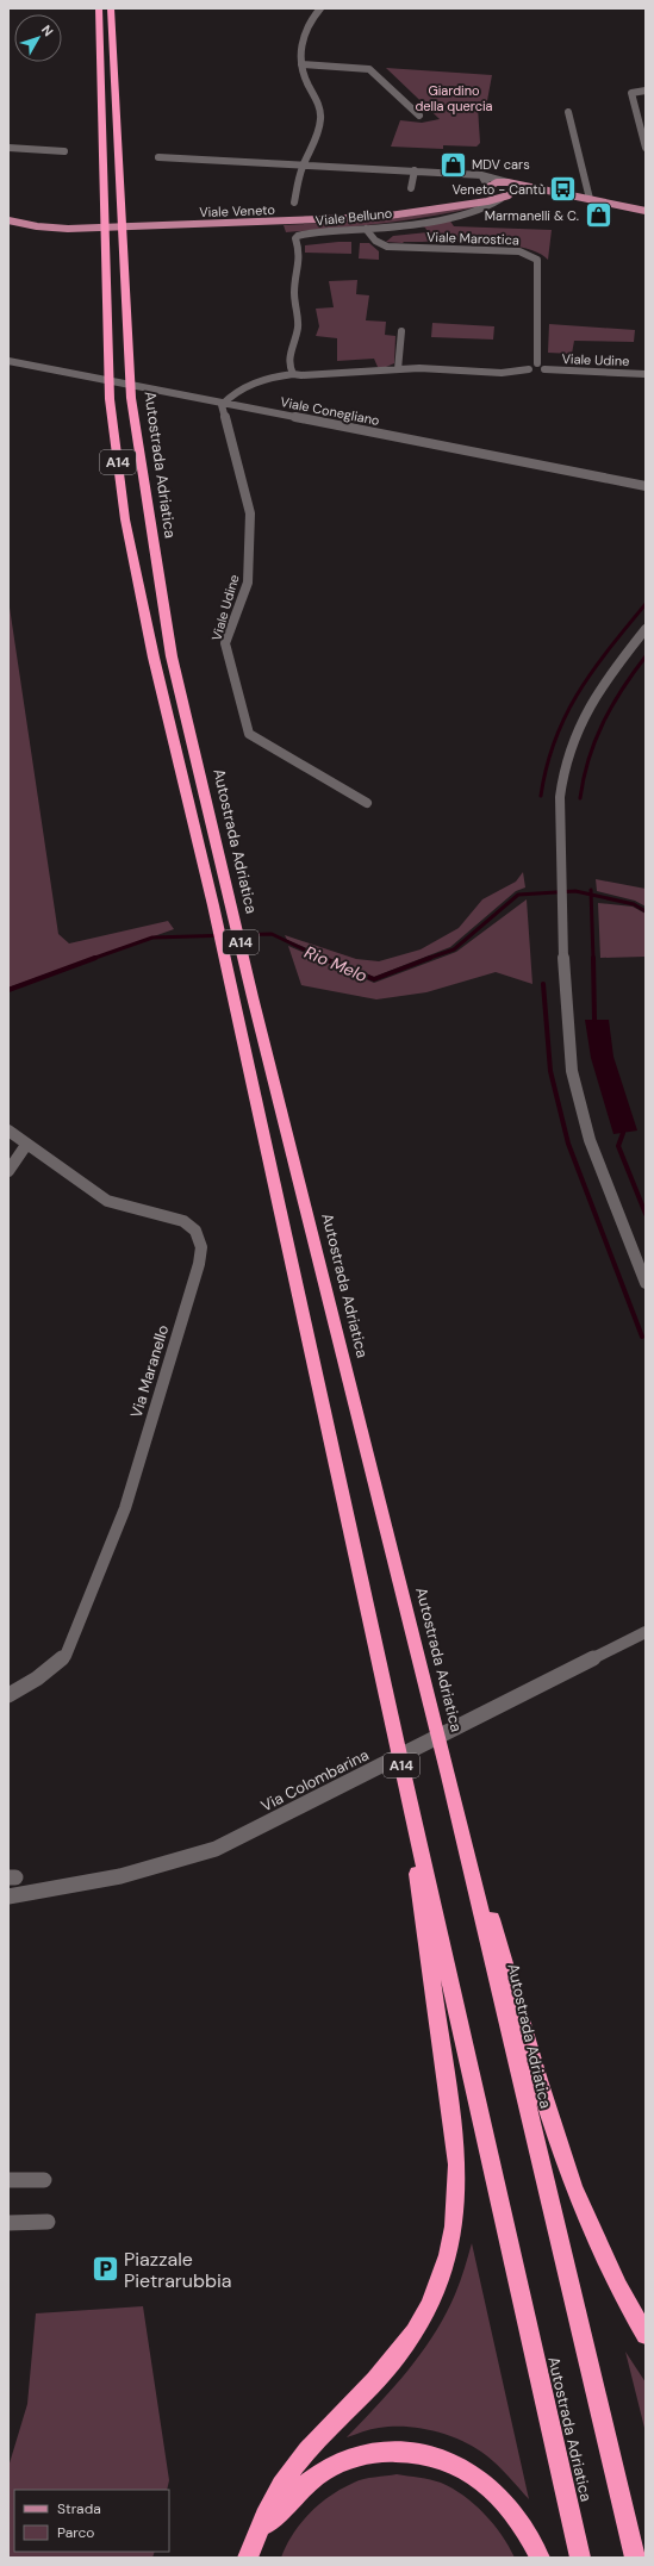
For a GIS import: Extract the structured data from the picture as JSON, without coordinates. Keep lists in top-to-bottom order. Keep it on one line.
{"streets":{"highway":["A14","Autostrada Adriatica"],"main road":["Viale Veneto"],"street":["Viale Belluno","Viale Marostica","Viale Udine","Viale Conegliano","Via Maranello","Via Colombarina"]},"crossings":[["Viale Veneto","Viale Belluno"],["Viale Belluno","Viale Marostica"],["Viale Belluno","Viale Udine"],["Viale Marostica","Viale Udine"]],"water":["Rio Melo"],"parks":["Giardino della quercia"],"places":{"shop":["MDV cars","Marmanelli & C."],"bus stop":["Veneto - Cantù"],"parking":["Piazzale Pietrarubbia"]},"legend":["Strada","Parco"],"north":"top right"}
